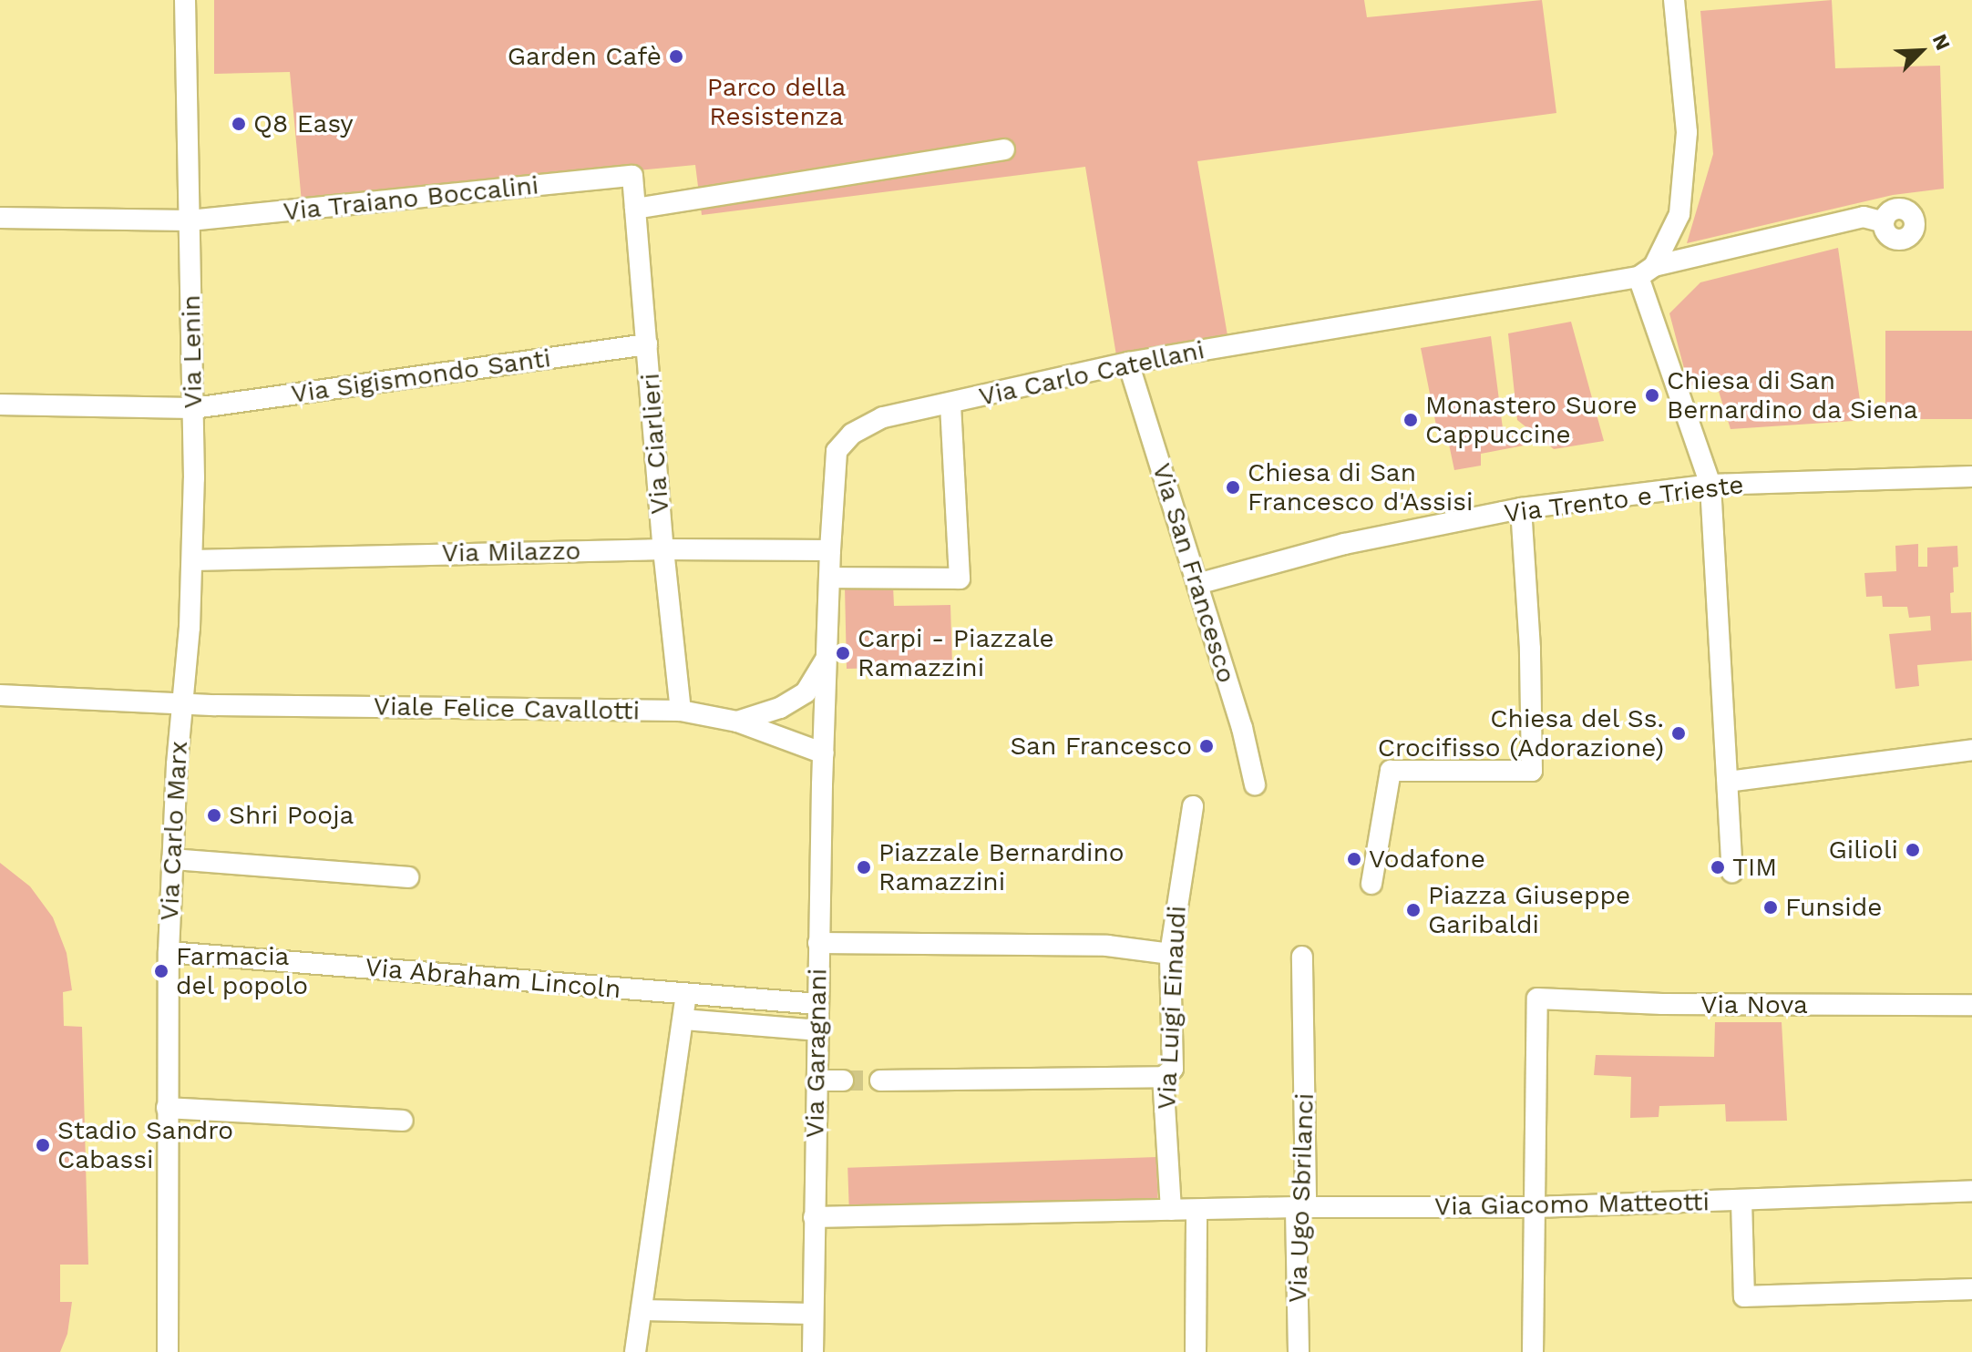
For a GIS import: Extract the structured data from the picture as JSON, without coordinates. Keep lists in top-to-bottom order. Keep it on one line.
{"streets":{"street":["Via Traiano Boccalini","Via Lenin","Via Carlo Catellani","Via Sigismondo Santi","Via Ciarlieri","Via Trento e Trieste","Via Milazzo","Via San Francesco","Viale Felice Cavallotti","Via Carlo Marx","Via Abraham Lincoln","Via Nova","Via Luigi Einaudi","Via Garagnani","Via Ugo Sbrilanci","Via Giacomo Matteotti"]},"crossings":[["Via Traiano Boccalini","Via Lenin"],["Via Traiano Boccalini","Via Ciarlieri"],["Via Lenin","Via Sigismondo Santi"],["Via Lenin","Via Milazzo"],["Via Lenin","Viale Felice Cavallotti"],["Via Lenin","Via Carlo Marx"],["Via Carlo Catellani","Via Milazzo"],["Via Carlo Catellani","Via San Francesco"],["Via Carlo Catellani","Viale Felice Cavallotti"],["Via Carlo Catellani","Via Garagnani"],["Via Sigismondo Santi","Via Ciarlieri"],["Via Ciarlieri","Via Milazzo"],["Via Ciarlieri","Viale Felice Cavallotti"],["Via Trento e Trieste","Via San Francesco"],["Viale Felice Cavallotti","Via Carlo Marx"],["Viale Felice Cavallotti","Via Garagnani"],["Via Carlo Marx","Via Abraham Lincoln"],["Via Abraham Lincoln","Via Garagnani"],["Via Nova","Via Giacomo Matteotti"],["Via Luigi Einaudi","Via Giacomo Matteotti"],["Via Garagnani","Via Giacomo Matteotti"],["Via Ugo Sbrilanci","Via Giacomo Matteotti"]],"parks":["Parco della Resistenza"],"places":["Garden Cafè","Q8 Easy","Chiesa di San Bernardino da Siena","Monastero Suore Cappuccine","Chiesa di San Francesco d'Assisi","Carpi - Piazzale Ramazzini","Chiesa del Ss. Crocifisso (Adorazione)","San Francesco","Shri Pooja","Gilioli","Vodafone","Piazzale Bernardino Ramazzini","TIM","Funside","Piazza Giuseppe Garibaldi","Farmacia del popolo","Stadio Sandro Cabassi"],"north":"top right"}
